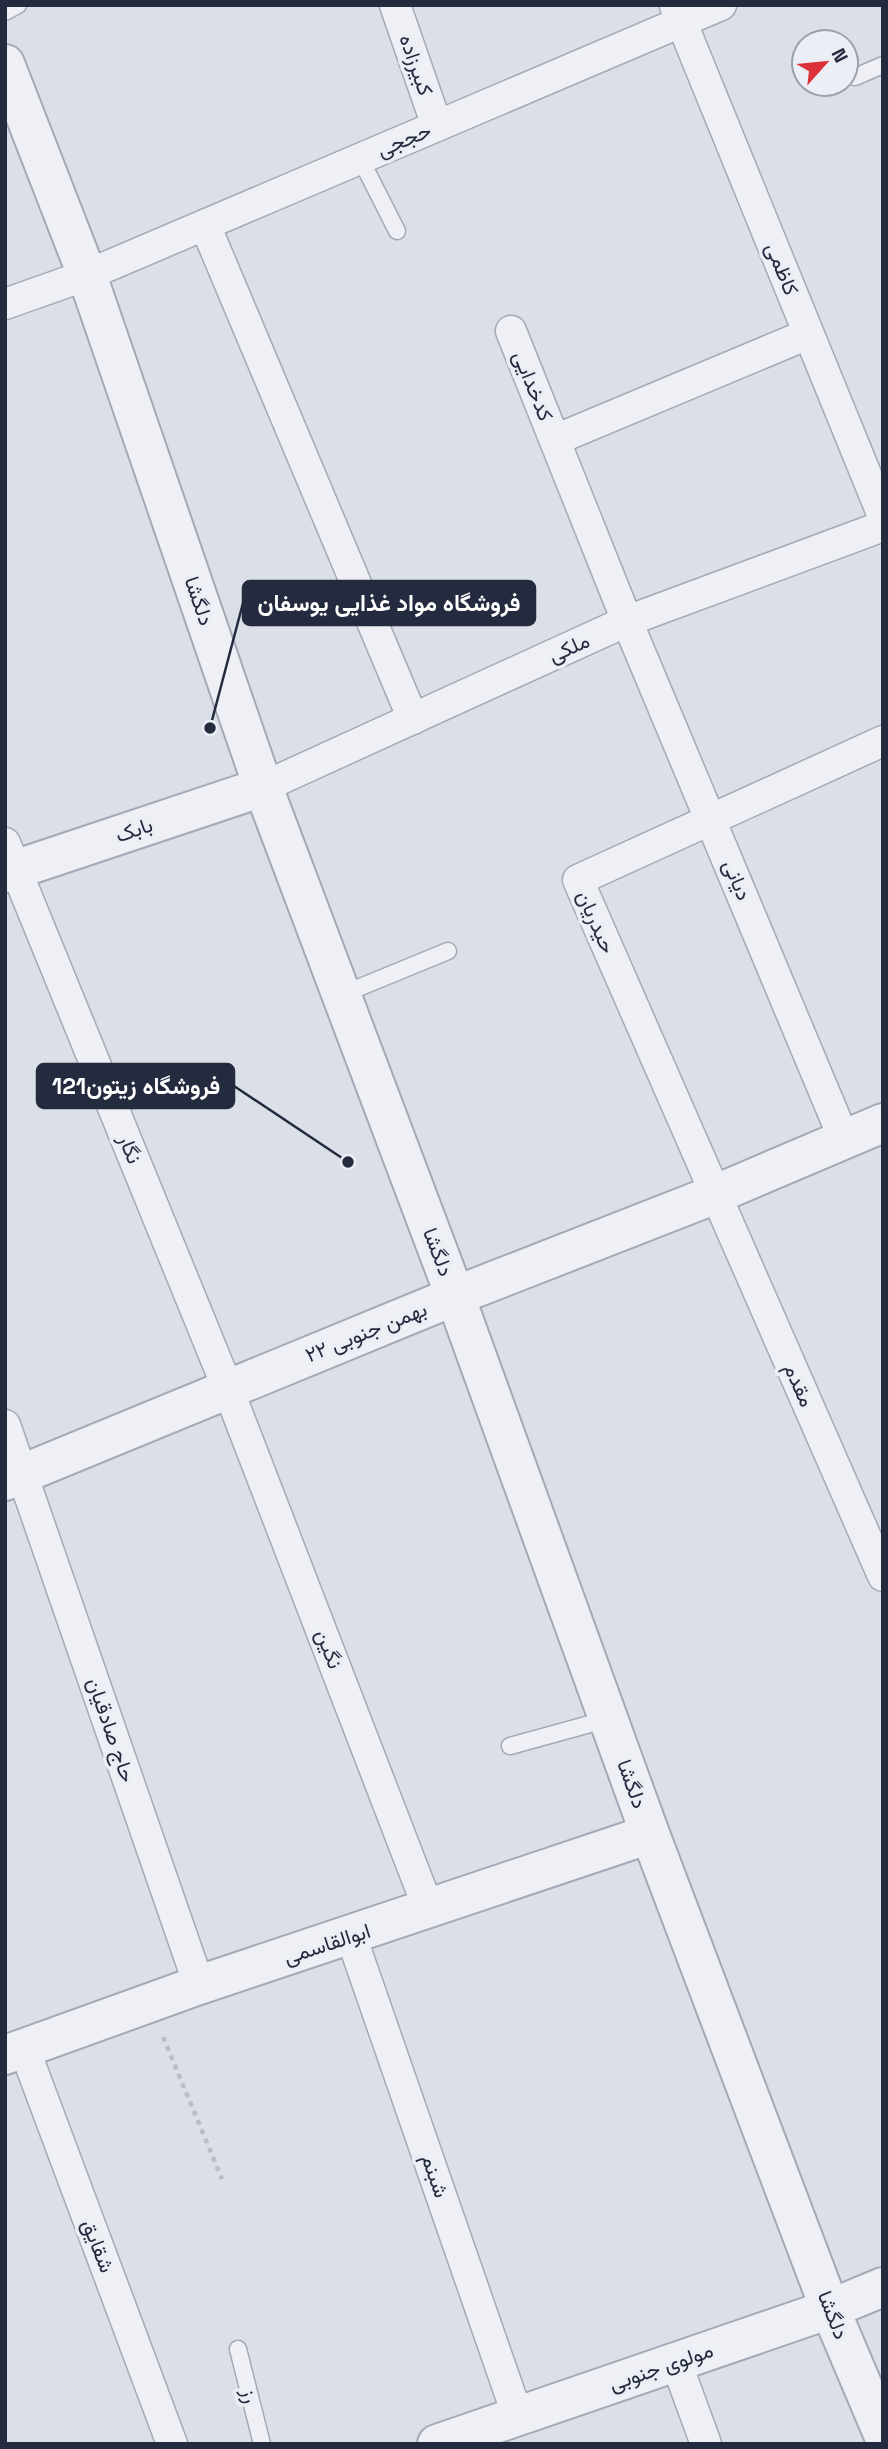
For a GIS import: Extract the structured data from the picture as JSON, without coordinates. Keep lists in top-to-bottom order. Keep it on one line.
{"streets":{"street":["کبیرزاده","حججی","کاظمی","کدخدایی","دلگشا","ملکی","بابک","دیانی","حیدریان","نگار","۲۲ بهمن جنوبی","مقدم","نگین","حاج صادقیان","ابوالقاسمی","شبنم","شقایق","مولوی جنوبی"],"lane":["رز"]},"crossings":[["کبیرزاده","حججی"],["حججی","کاظمی"],["حججی","دلگشا"],["کدخدایی","ملکی"],["کدخدایی","دیانی"],["دلگشا","ملکی"],["دلگشا","بابک"],["دلگشا","۲۲ بهمن جنوبی"],["دلگشا","ابوالقاسمی"],["دلگشا","مولوی جنوبی"],["ملکی","بابک"],["ملکی","دیانی"],["بابک","نگار"],["دیانی","حیدریان"],["دیانی","۲۲ بهمن جنوبی"],["حیدریان","۲۲ بهمن جنوبی"],["حیدریان","مقدم"],["نگار","۲۲ بهمن جنوبی"],["نگار","نگین"],["۲۲ بهمن جنوبی","مقدم"],["۲۲ بهمن جنوبی","نگین"],["۲۲ بهمن جنوبی","حاج صادقیان"],["نگین","ابوالقاسمی"],["حاج صادقیان","ابوالقاسمی"],["ابوالقاسمی","شبنم"],["ابوالقاسمی","شقایق"],["شبنم","مولوی جنوبی"]],"places":["فروشگاه مواد غذایی یوسفان","فروشگاه زیتون121"],"north":"top right"}
